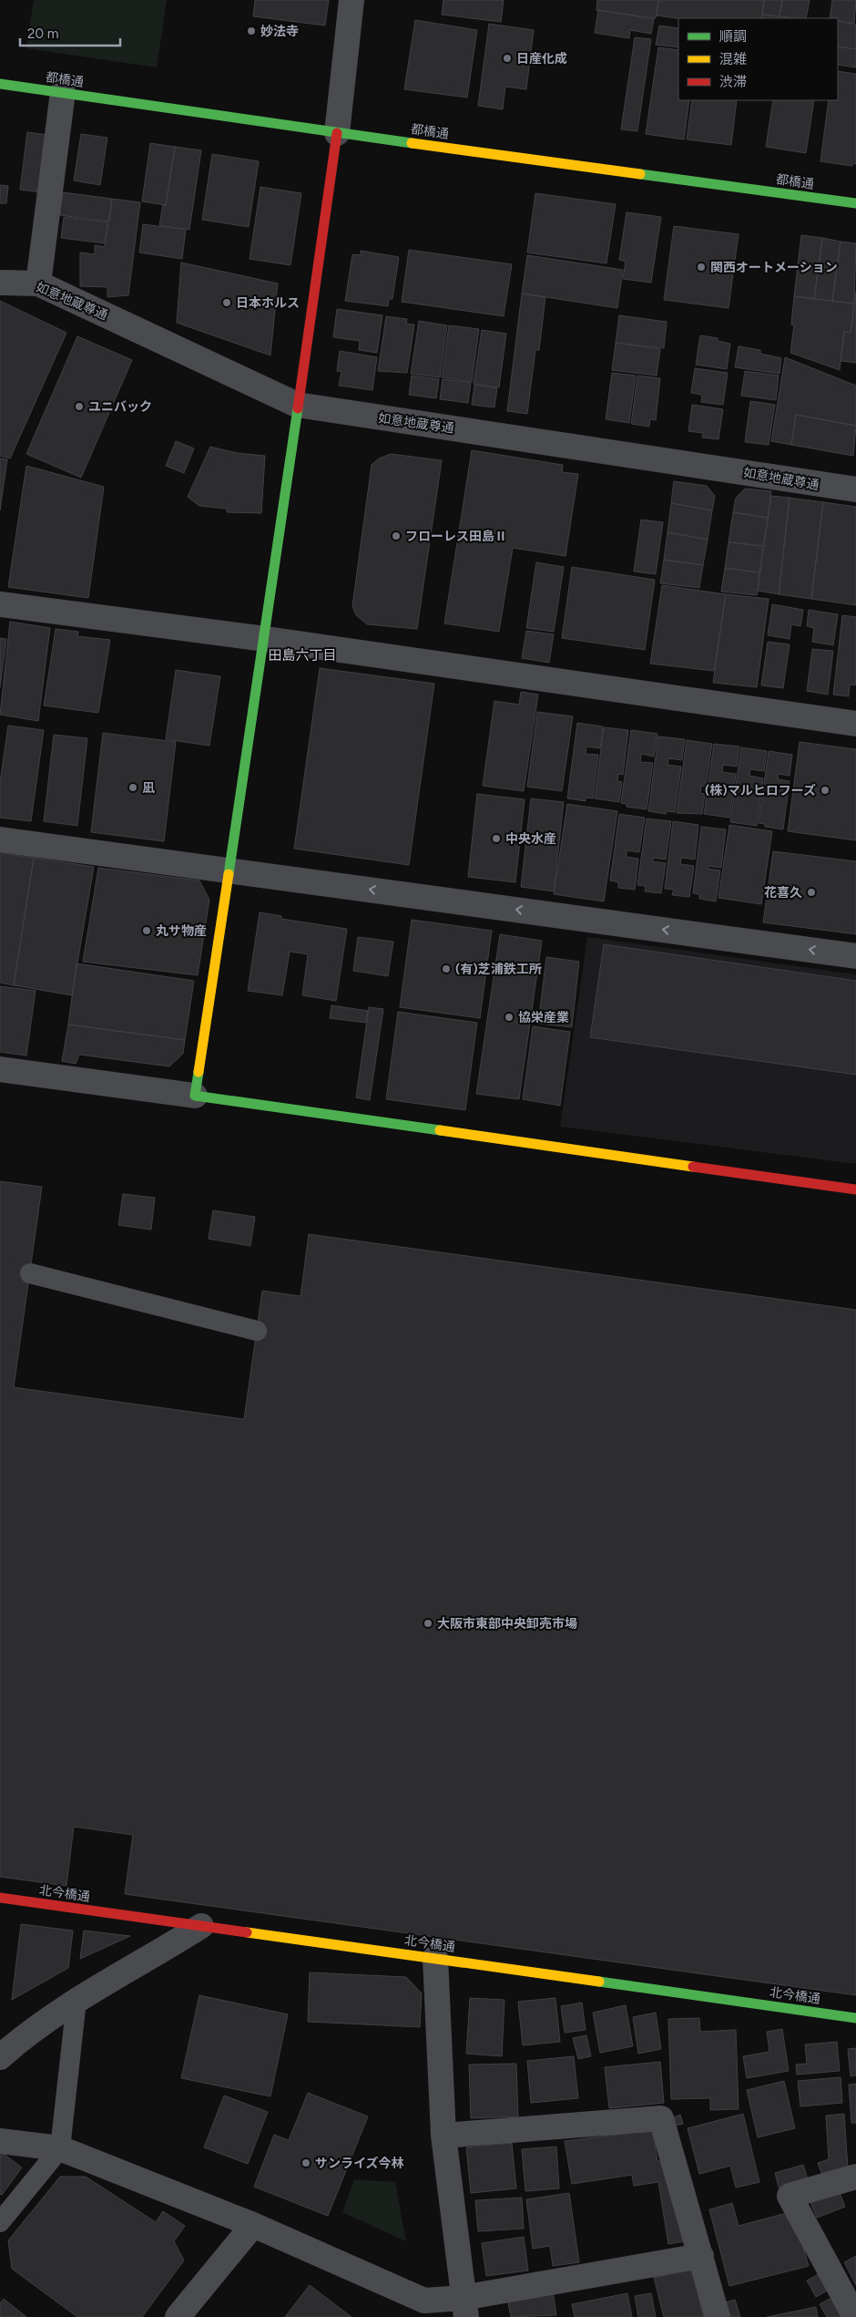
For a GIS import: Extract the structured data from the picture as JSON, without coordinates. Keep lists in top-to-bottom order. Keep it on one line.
{"streets":{"street":["都橋通","如意地蔵尊通","北今橋通"]},"districts":["田島六丁目"],"places":["妙法寺","日産化成","関西オートメーション","日本ホルス","ユニバック","フローレス田島Ⅱ","凪","(株)マルヒロフーズ","中央水産","花喜久","丸サ物産","(有)芝浦鉄工所","協栄産業","大阪市東部中央卸売市場","サンライズ今林"],"legend":["順調","混雑","渋滞"],"scale_bar":"20 m"}
